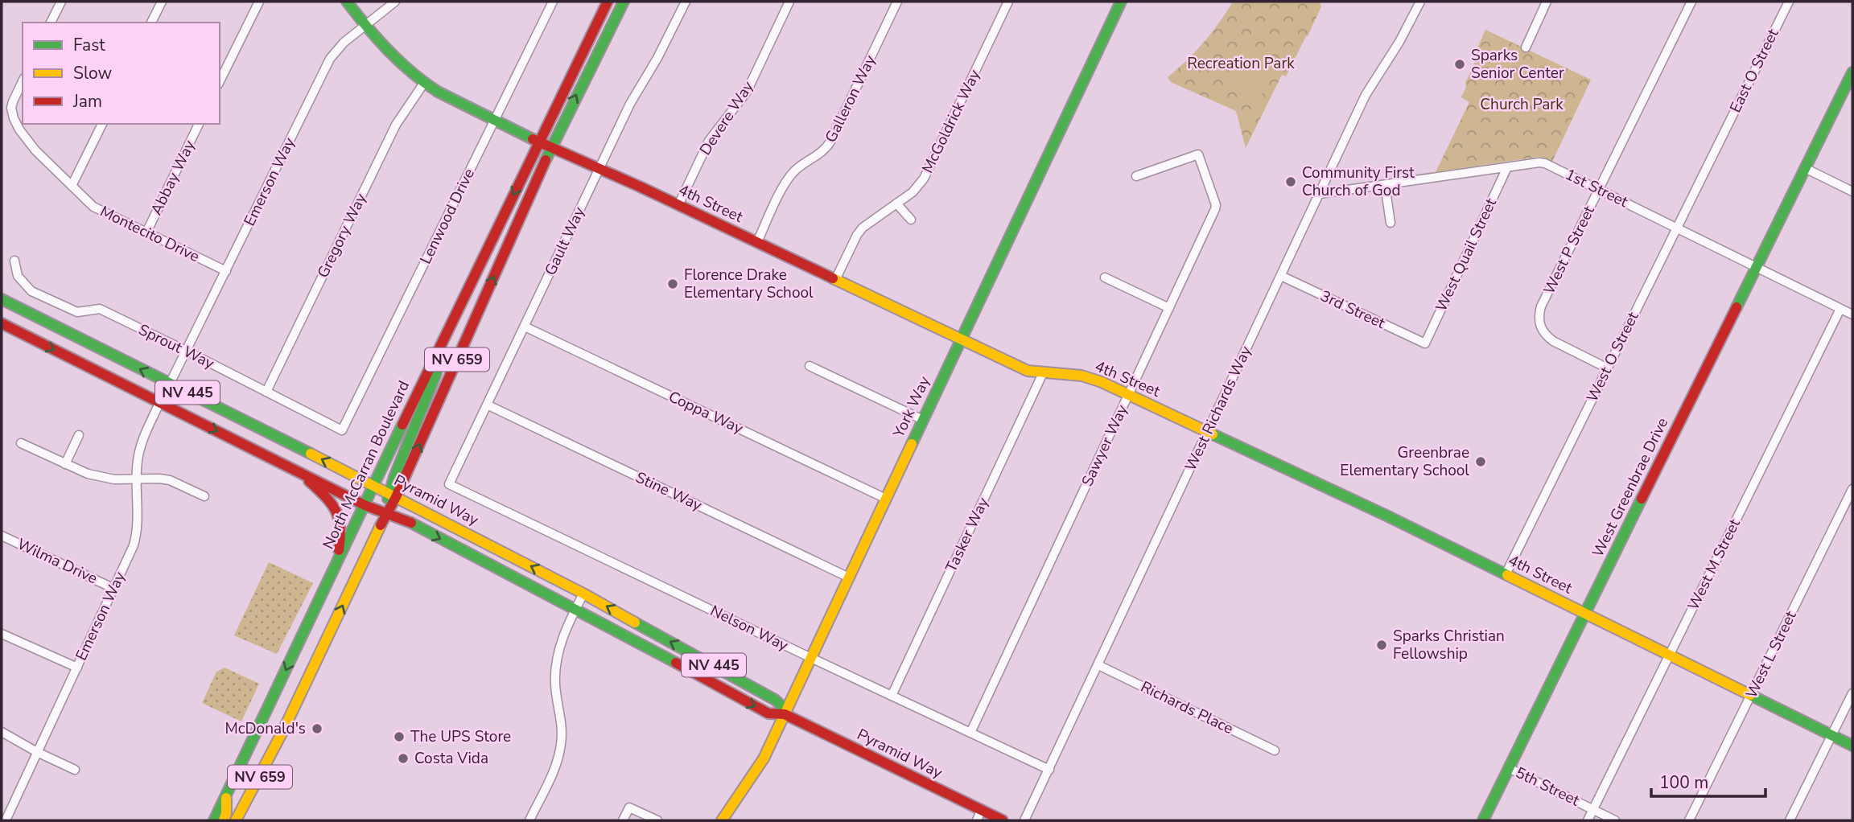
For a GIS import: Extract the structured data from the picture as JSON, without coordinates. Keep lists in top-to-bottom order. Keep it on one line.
{"streets":{"main road":["4th Street","NV 659","NV 445","York Way","North McCarran Boulevard","West Greenbrae Drive","Pyramid Way"],"street":["East O Street","Galleron Way","Devere Way","McGoldrick Way","Abbay Way","Emerson Way","1st Street","Lenwood Drive","Montecito Drive","Gregory Way","Gault Way","West P Street","West Quail Street","3rd Street","Sprout Way","West O Street","West Richards Way","Coppa Way","Sawyer Way","Stine Way","Tasker Way","Wilma Drive","West M Street","Nelson Way","West L Street","Richards Place","5th Street"]},"crossings":[["East O Street","West O Street"],["Galleron Way","4th Street"],["Devere Way","4th Street"],["McGoldrick Way","4th Street"],["Abbay Way","Montecito Drive"],["Emerson Way","4th Street"],["Emerson Way","Montecito Drive"],["Emerson Way","Sprout Way"],["Emerson Way","Pyramid Way"],["Emerson Way","Wilma Drive"],["1st Street","West P Street"],["1st Street","West Quail Street"],["1st Street","West O Street"],["1st Street","West Richards Way"],["1st Street","West Greenbrae Drive"],["1st Street","West M Street"],["4th Street","Lenwood Drive"],["4th Street","Gregory Way"],["4th Street","Gault Way"],["4th Street","West O Street"],["4th Street","NV 659"],["4th Street","York Way"],["4th Street","West Richards Way"],["4th Street","Sawyer Way"],["4th Street","North McCarran Boulevard"],["4th Street","West Greenbrae Drive"],["4th Street","Tasker Way"],["4th Street","West M Street"],["4th Street","West L Street"],["Lenwood Drive","Sprout Way"],["Gregory Way","Sprout Way"],["Gault Way","Coppa Way"],["Gault Way","Stine Way"],["Gault Way","Nelson Way"],["West P Street","West O Street"],["West Quail Street","3rd Street"],["3rd Street","West Richards Way"],["NV 659","Pyramid Way"],["York Way","Coppa Way"],["York Way","Stine Way"],["York Way","Pyramid Way"],["York Way","Nelson Way"],["West Richards Way","Nelson Way"],["West Richards Way","Richards Place"],["Sawyer Way","Nelson Way"],["North McCarran Boulevard","Pyramid Way"],["West Greenbrae Drive","5th Street"],["Tasker Way","Nelson Way"],["West M Street","5th Street"]],"parks":["Recreation Park","Church Park"],"places":["Sparks Senior Center","Community First Church of God","Florence Drake Elementary School","Greenbrae Elementary School","Sparks Christian Fellowship","McDonald's","The UPS Store","Costa Vida"],"legend":["Fast","Slow","Jam"],"scale_bar":"100 m"}
